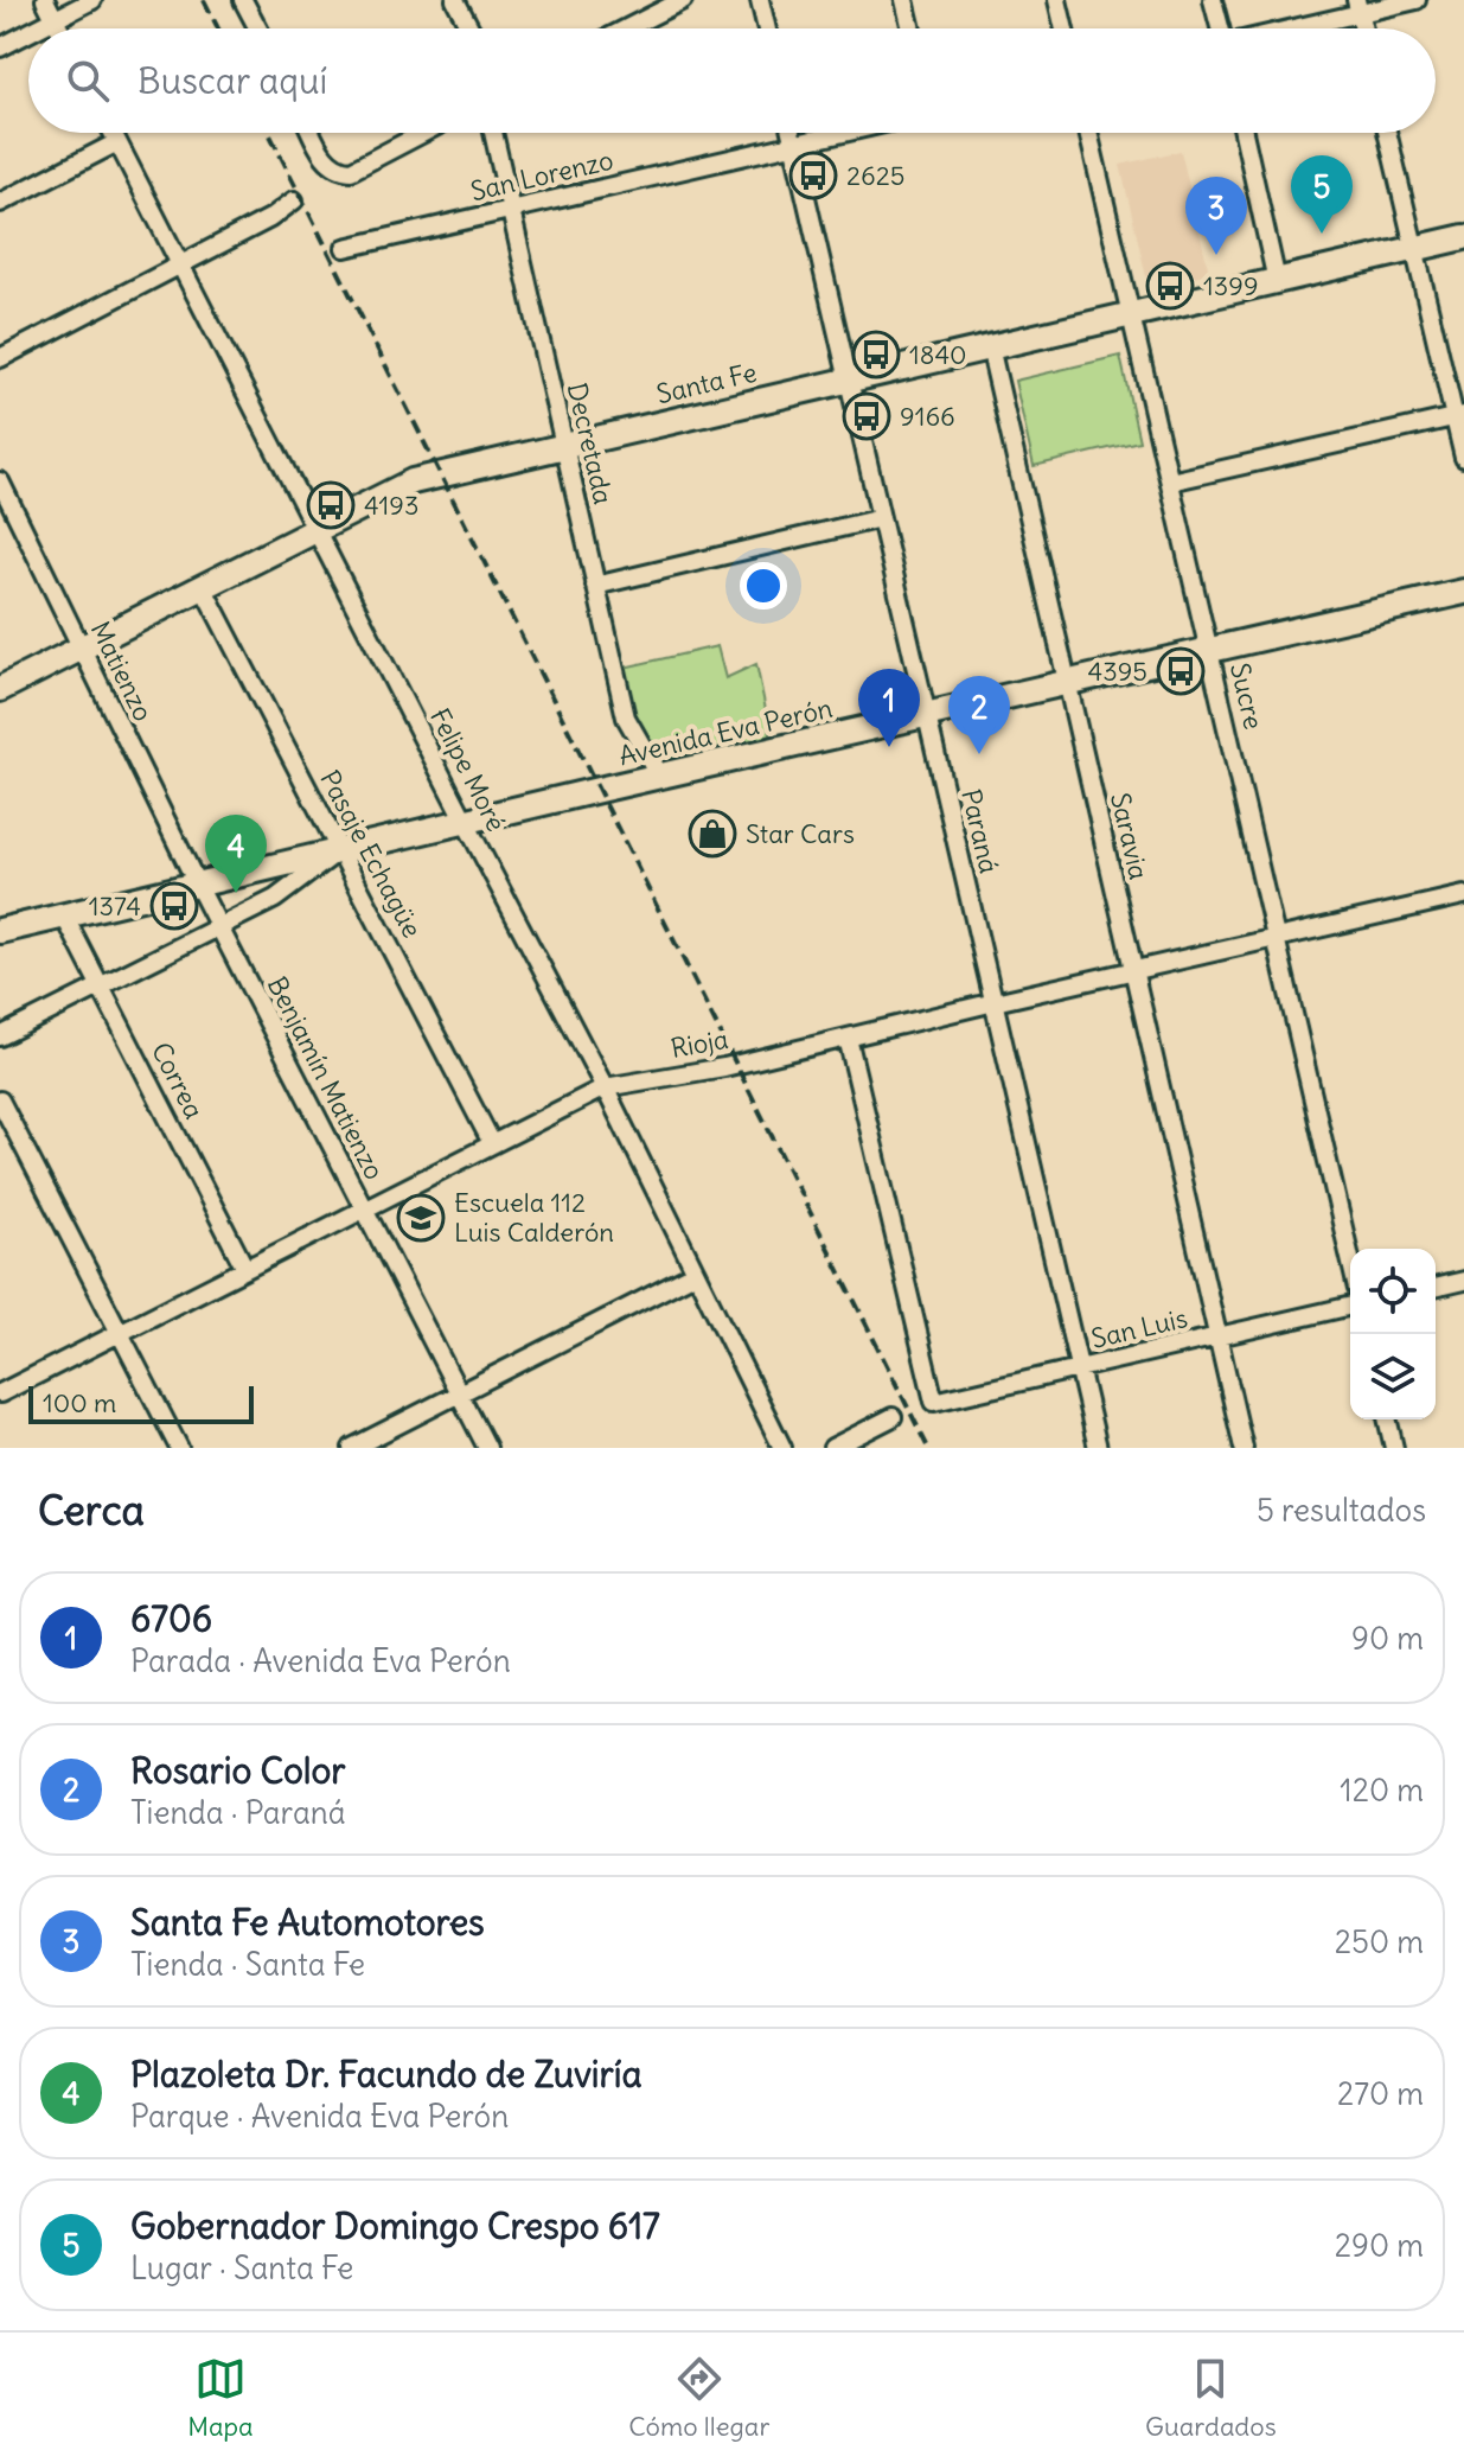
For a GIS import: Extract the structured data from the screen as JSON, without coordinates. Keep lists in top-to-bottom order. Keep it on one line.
{"streets":{"main road":["Santa Fe","Avenida Eva Perón"],"street":["San Lorenzo","Decretada","Matienzo","Sucre","Felipe Moré","Paraná","Saravia","Pasaje Echagüe","Rioja","Benjamín Matienzo","Correa","San Luis"]},"crossings":[["San Lorenzo","Decretada"],["San Lorenzo","Paraná"],["Santa Fe","Decretada"],["Santa Fe","Matienzo"],["Santa Fe","Sucre"],["Santa Fe","Felipe Moré"],["Santa Fe","Paraná"],["Santa Fe","Saravia"],["Santa Fe","Pasaje Echagüe"],["Decretada","Avenida Eva Perón"],["Matienzo","Avenida Eva Perón"],["Matienzo","Benjamín Matienzo"],["Sucre","Avenida Eva Perón"],["Sucre","Rioja"],["Avenida Eva Perón","Felipe Moré"],["Avenida Eva Perón","Paraná"],["Avenida Eva Perón","Saravia"],["Avenida Eva Perón","Pasaje Echagüe"],["Avenida Eva Perón","Benjamín Matienzo"],["Avenida Eva Perón","Correa"],["Felipe Moré","Rioja"],["Paraná","Rioja"],["Paraná","San Luis"],["Saravia","Rioja"],["Saravia","San Luis"],["Pasaje Echagüe","Rioja"],["Rioja","Benjamín Matienzo"],["Rioja","Correa"],["Rioja","San Luis"]],"places":{"bus stop":["2625","1399","1840","9166","4193","4395","1374"],"shop":["Star Cars"],"school or university":["Escuela 112 Luis Calderón"]},"scale_bar":"100 m","page":{"search":"Buscar aquí","pins":["5","3","1","2","4"],"scale":"100 m","heading":["Cerca","5 resultados"],"list":[{"mark":"1","name":"6706","note":"Parada · Avenida Eva Perón","value":"90 m"},{"mark":"2","name":"Rosario Color","note":"Tienda · Paraná","value":"120 m"},{"mark":"3","name":"Santa Fe Automotores","note":"Tienda · Santa Fe","value":"250 m"},{"mark":"4","name":"Plazoleta Dr. Facundo de Zuviría","note":"Parque · Avenida Eva Perón","value":"270 m"},{"mark":"5","name":"Gobernador Domingo Crespo 617","note":"Lugar · Santa Fe","value":"290 m"}],"nav":["Mapa","Cómo llegar","Guardados"]}}
